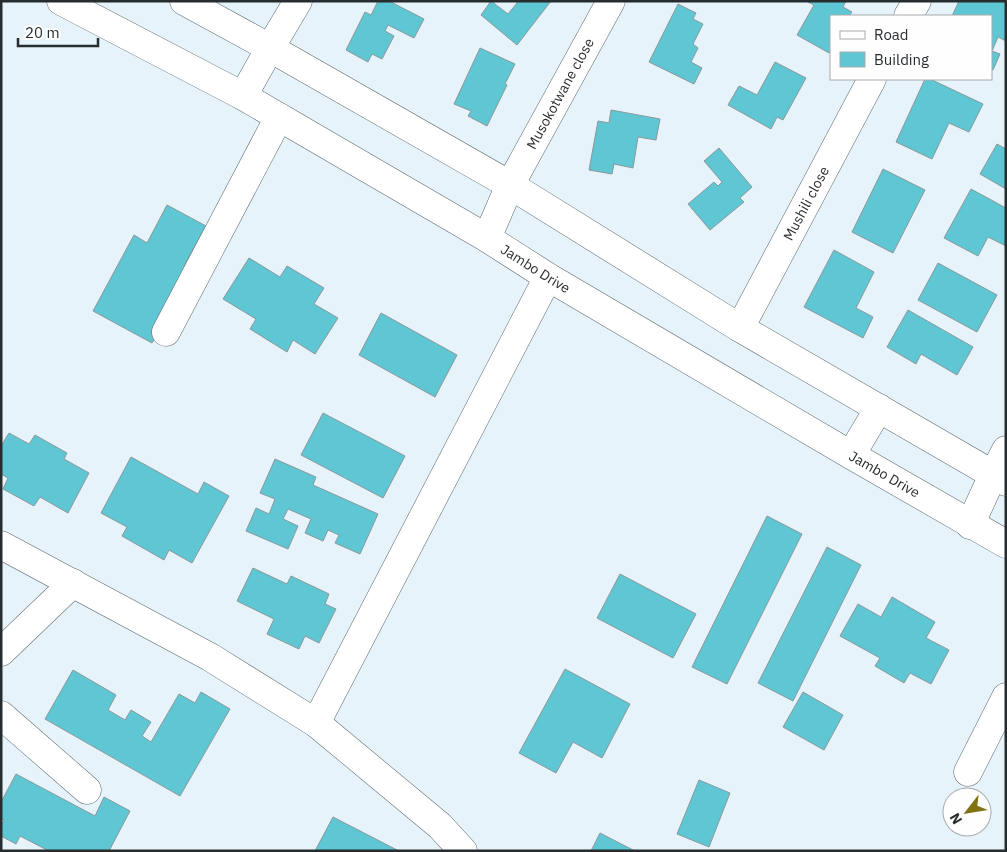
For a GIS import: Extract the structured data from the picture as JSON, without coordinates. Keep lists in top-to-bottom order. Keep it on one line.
{"streets":{"street":["Musokotwane close","Mushili close","Jambo Drive"]},"crossings":[["Musokotwane close","Jambo Drive"]],"legend":["Road","Building"],"scale_bar":"20 m","north":"bottom left"}
